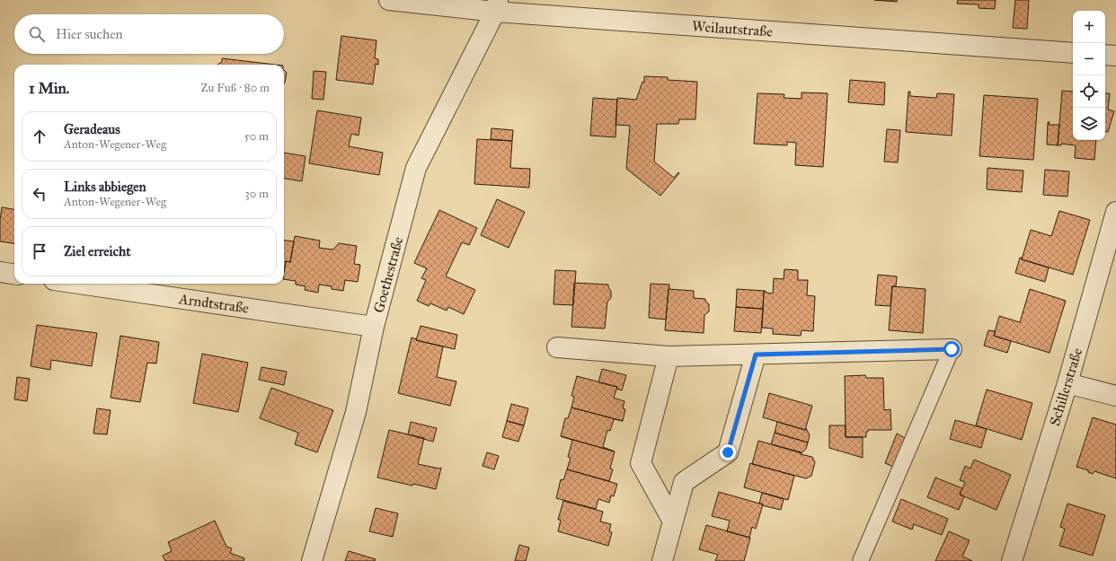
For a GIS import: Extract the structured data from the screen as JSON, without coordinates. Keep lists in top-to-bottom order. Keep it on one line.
{"streets":{"street":["Weilautstraße","Goethestraße","Arndtstraße","Schillerstraße"]},"crossings":[["Weilautstraße","Goethestraße"],["Goethestraße","Arndtstraße"]],"page":{"map_buttons":["+","−"],"search":"Hier suchen","heading":["1 Min.","Zu Fuß · 80 m"],"list":[["Geradeaus","Anton-Wegener-Weg","50 m"],["Links abbiegen","Anton-Wegener-Weg","30 m"],"Ziel erreicht"]}}
